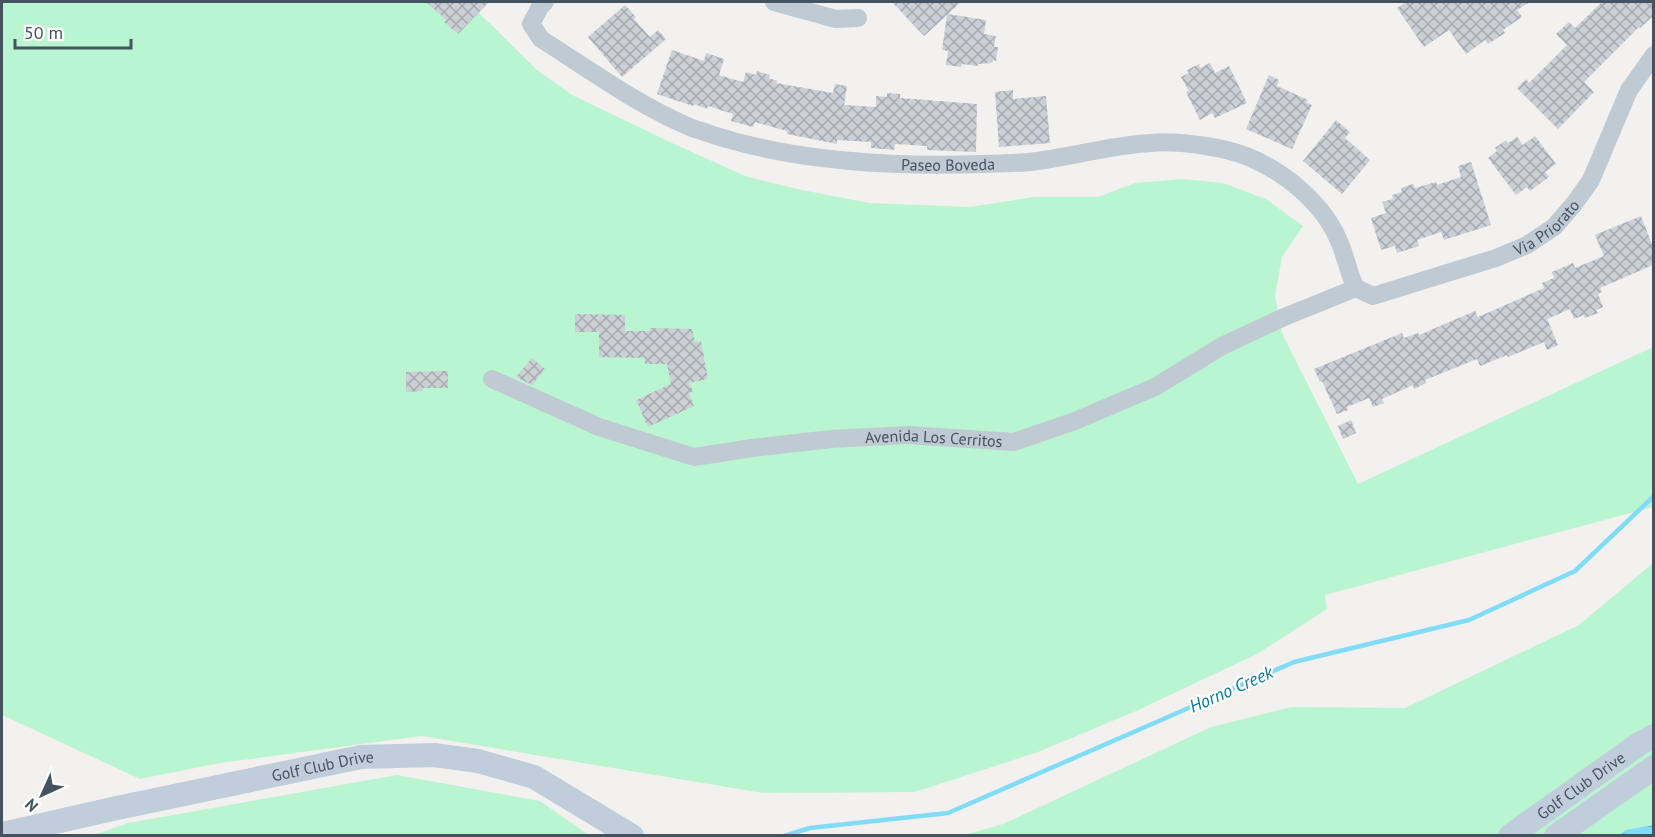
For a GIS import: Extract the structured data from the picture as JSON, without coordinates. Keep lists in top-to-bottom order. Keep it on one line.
{"streets":{"street":["Paseo Boveda","Via Priorato","Avenida Los Cerritos","Golf Club Drive"]},"crossings":[["Paseo Boveda","Via Priorato"],["Paseo Boveda","Avenida Los Cerritos"],["Via Priorato","Avenida Los Cerritos"]],"water":["Horno Creek"],"scale_bar":"50 m","north":"bottom left"}
